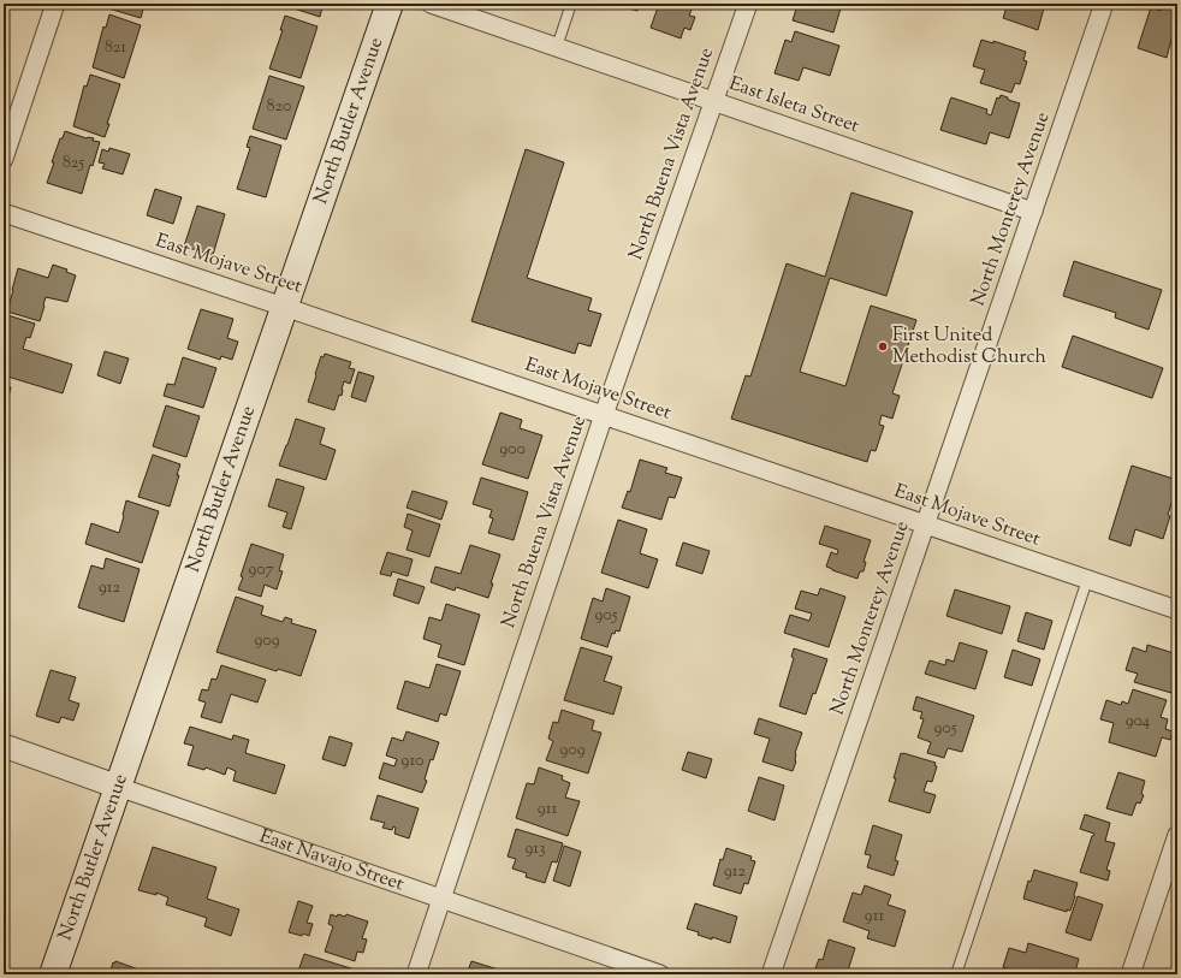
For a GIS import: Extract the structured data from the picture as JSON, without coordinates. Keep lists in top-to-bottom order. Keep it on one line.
{"streets":{"main road":["North Butler Avenue"],"street":["East Isleta Street","North Buena Vista Avenue","North Monterey Avenue","East Mojave Street","East Navajo Street"]},"crossings":[["East Isleta Street","North Buena Vista Avenue"],["East Isleta Street","North Monterey Avenue"],["North Butler Avenue","East Mojave Street"],["North Butler Avenue","East Navajo Street"],["North Buena Vista Avenue","East Mojave Street"],["North Buena Vista Avenue","East Navajo Street"],["North Monterey Avenue","East Mojave Street"]],"places":["First United Methodist Church"],"house_numbers":["821","820","825","900","907","912","905","909","904","905","909","910","911","913","912","911"]}
